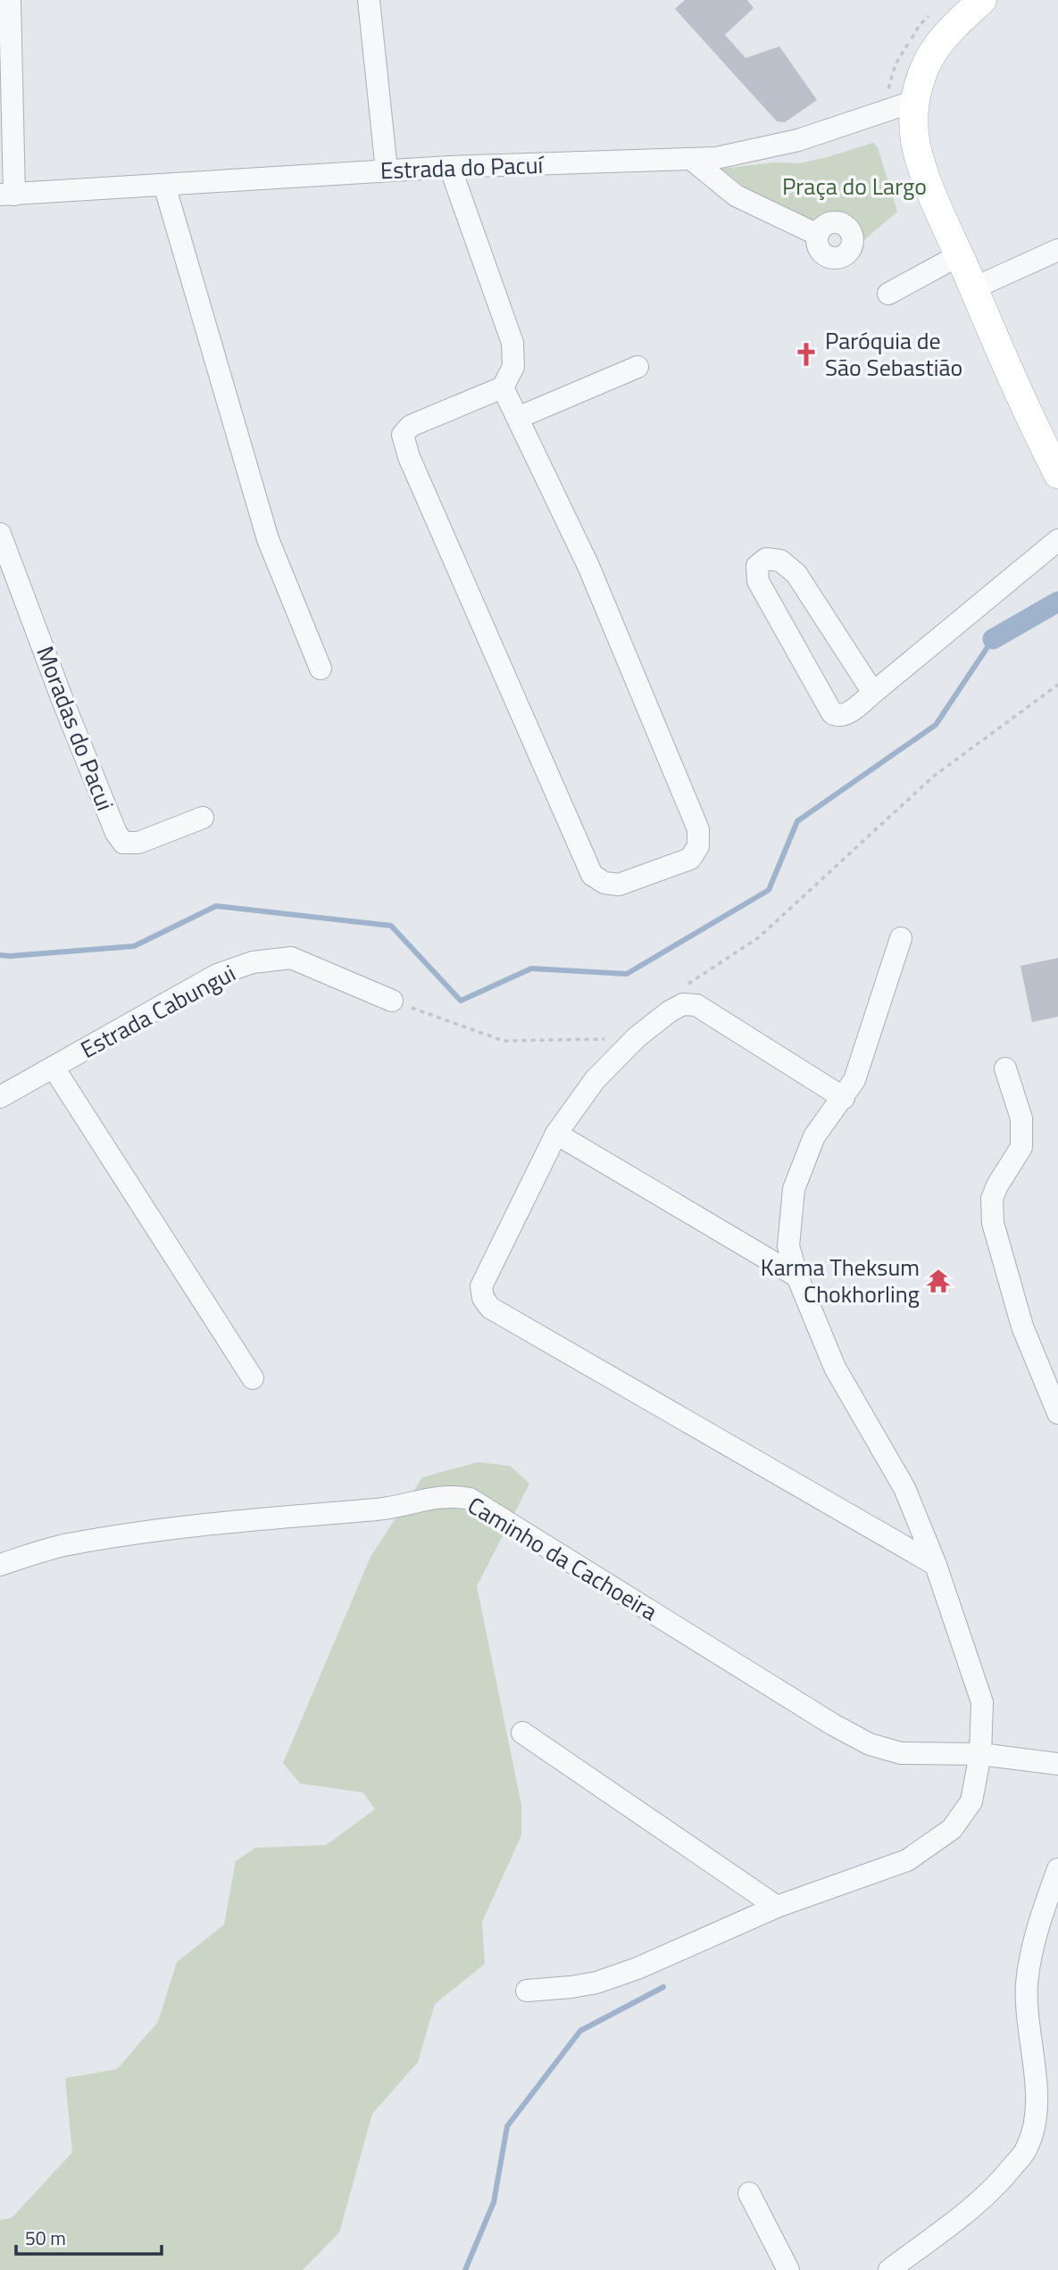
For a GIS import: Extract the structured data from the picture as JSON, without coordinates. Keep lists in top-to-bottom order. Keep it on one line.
{"streets":{"street":["Estrada do Pacuí","Moradas do Pacui","Estrada Cabungui","Caminho da Cachoeira"]},"parks":["Praça do Largo"],"places":{"church":["Paróquia de São Sebastião"],"temple":["Karma Theksum Chokhorling"]},"scale_bar":"50 m"}
